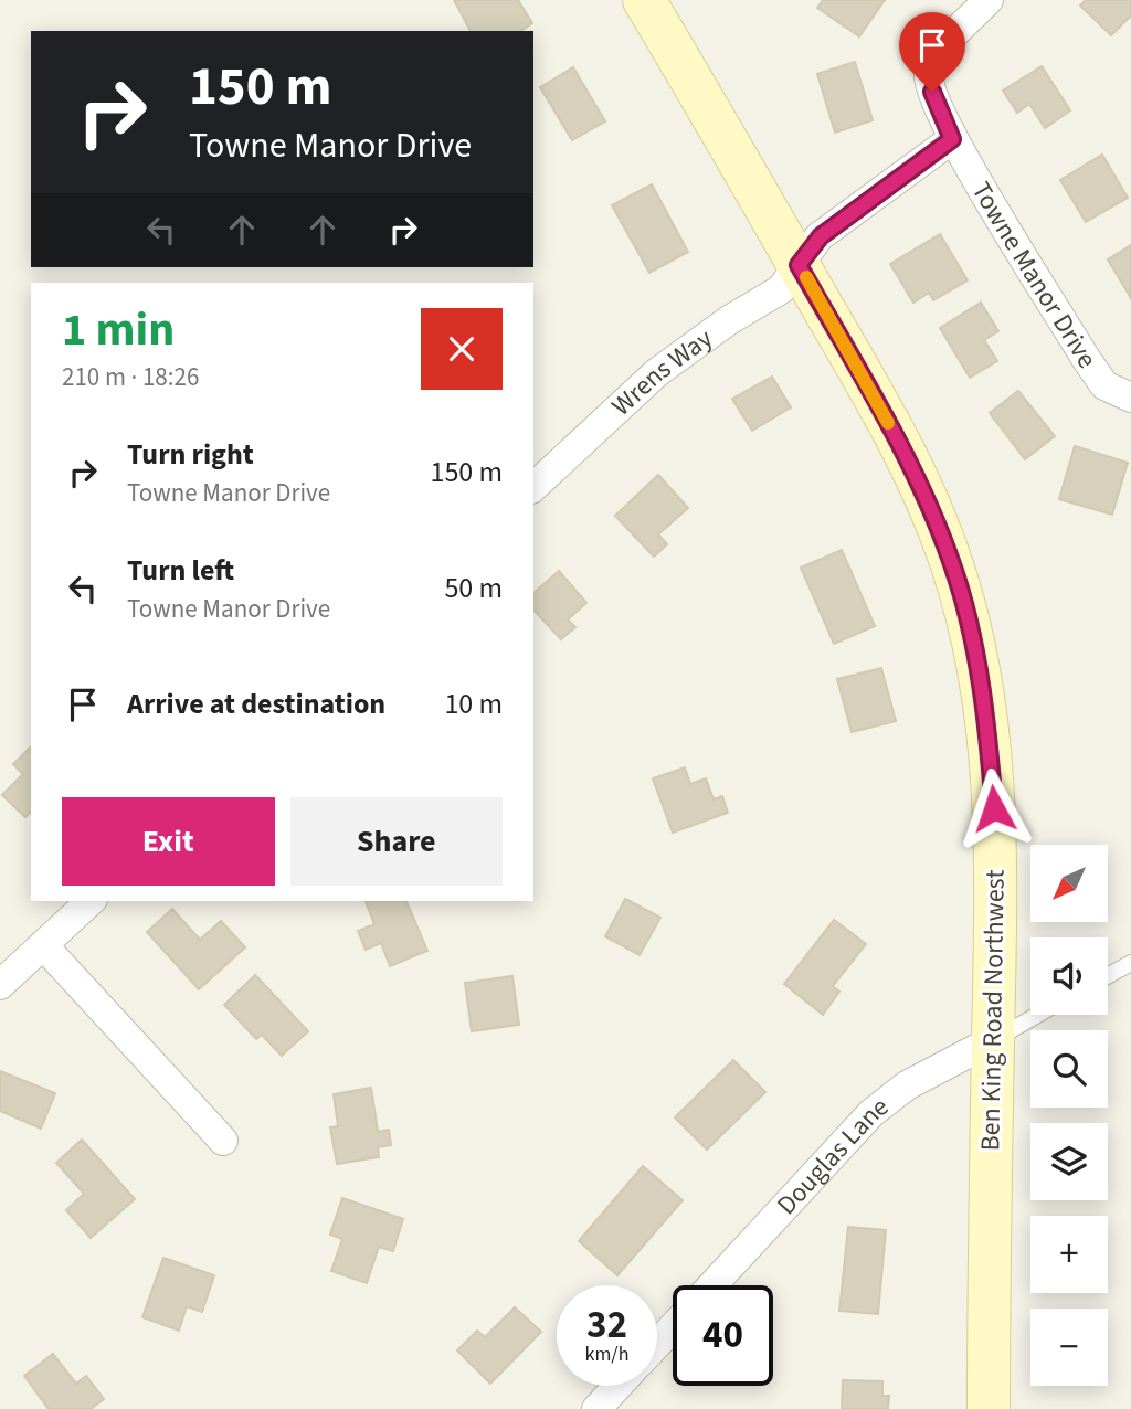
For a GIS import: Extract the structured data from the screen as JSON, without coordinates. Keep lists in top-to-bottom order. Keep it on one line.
{"streets":{"street":["Towne Manor Drive","Wrens Way","Ben King Road Northwest","Douglas Lane"]},"crossings":[["Wrens Way","Ben King Road Northwest"],["Ben King Road Northwest","Douglas Lane"]],"north":"bottom left","page":{"turn":["150 m","Towne Manor Drive"],"heading":["1 min","210 m · 18:26"],"list":[{"name":"Turn right","note":"Towne Manor Drive","value":"150 m"},{"name":"Turn left","note":"Towne Manor Drive","value":"50 m"},{"name":"Arrive at destination","value":"10 m"}],"buttons":["Exit","Share"],"map_buttons":["+","−"],"speed":"32 km/h","limit":"40"}}
